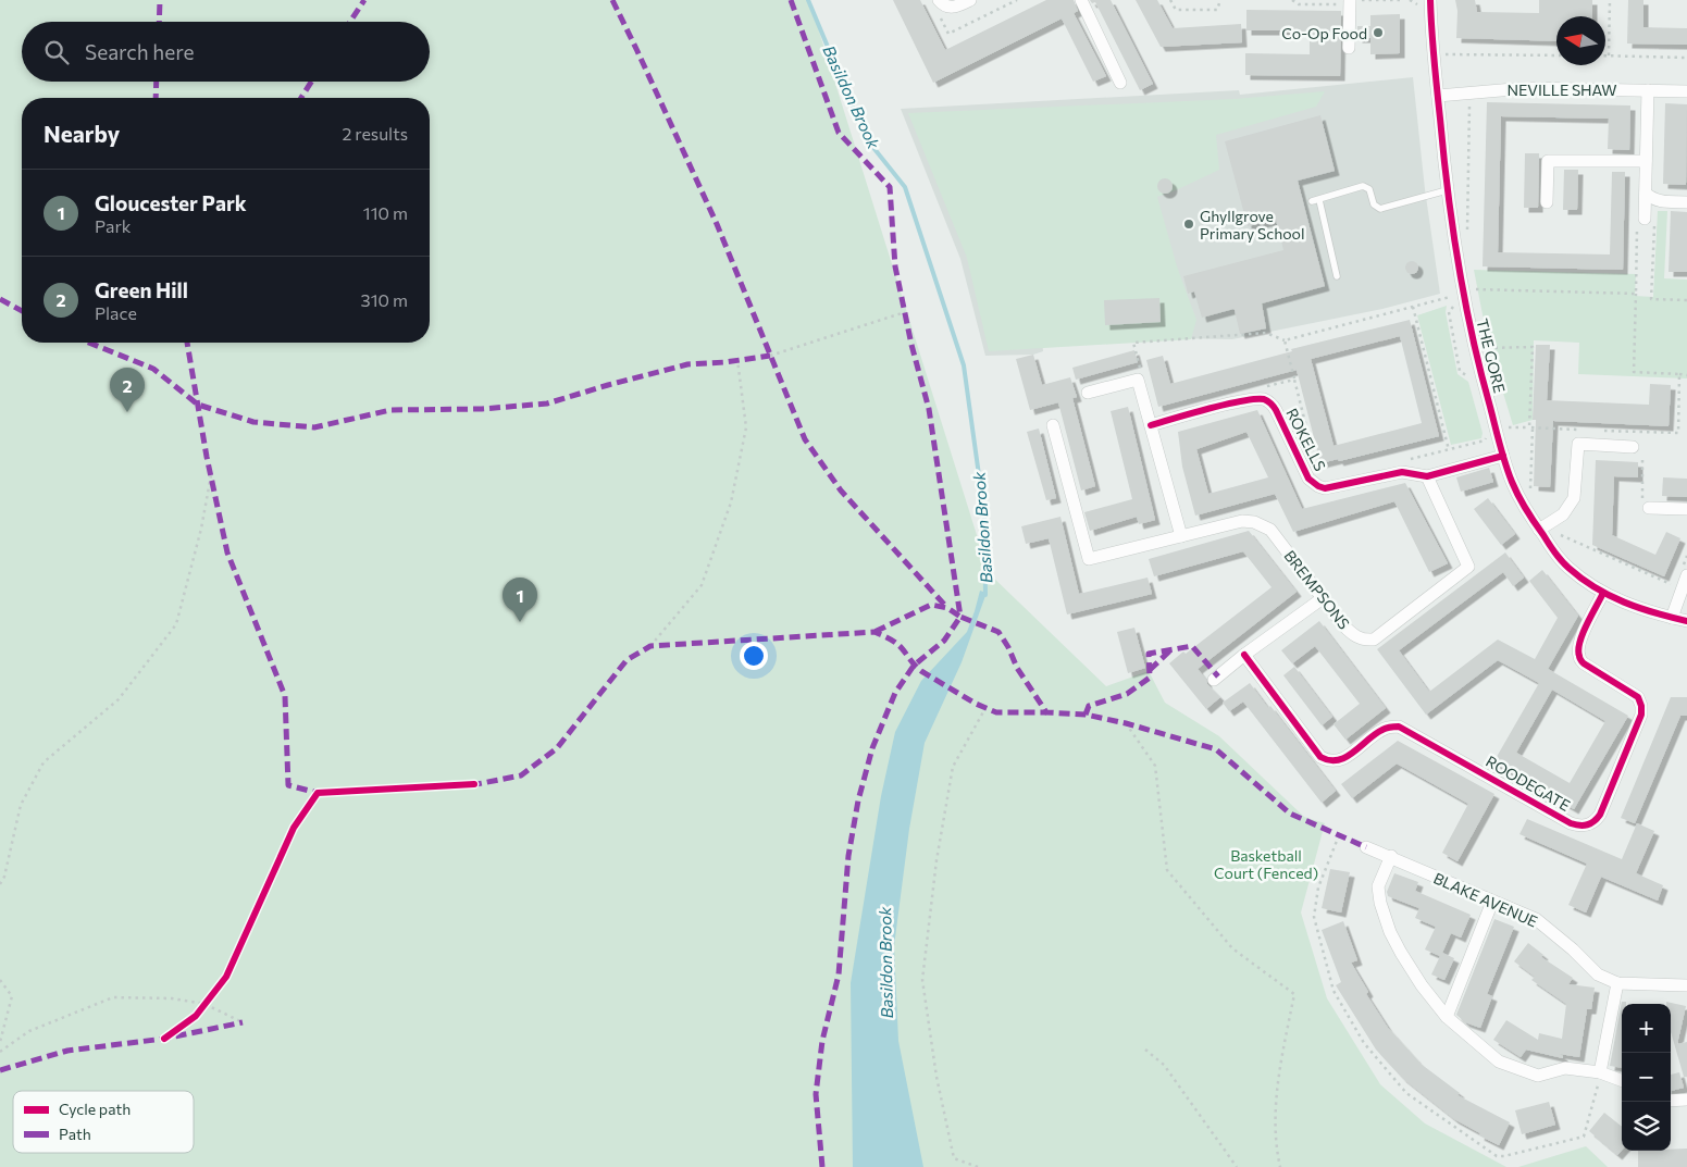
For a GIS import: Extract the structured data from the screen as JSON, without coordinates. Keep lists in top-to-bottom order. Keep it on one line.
{"streets":{"street":["NEVILLE SHAW","THE GORE","ROKELLS","BREMPSONS","ROODEGATE","BLAKE AVENUE"]},"crossings":[["NEVILLE SHAW","THE GORE"],["THE GORE","ROKELLS"],["THE GORE","ROODEGATE"],["ROKELLS","BREMPSONS"]],"water":["Basildon Brook"],"parks":["Basketball Court (Fenced)"],"places":["Co-Op Food","Ghyllgrove Primary School"],"legend":["Cycle path","Path"],"north":"left","page":{"search":"Search here","heading":["Nearby","2 results"],"list":[{"mark":"1","name":"Gloucester Park","note":"Park","value":"110 m"},{"mark":"2","name":"Green Hill","note":"Place","value":"310 m"}],"pins":["2","1"],"map_buttons":["+","−"]}}
